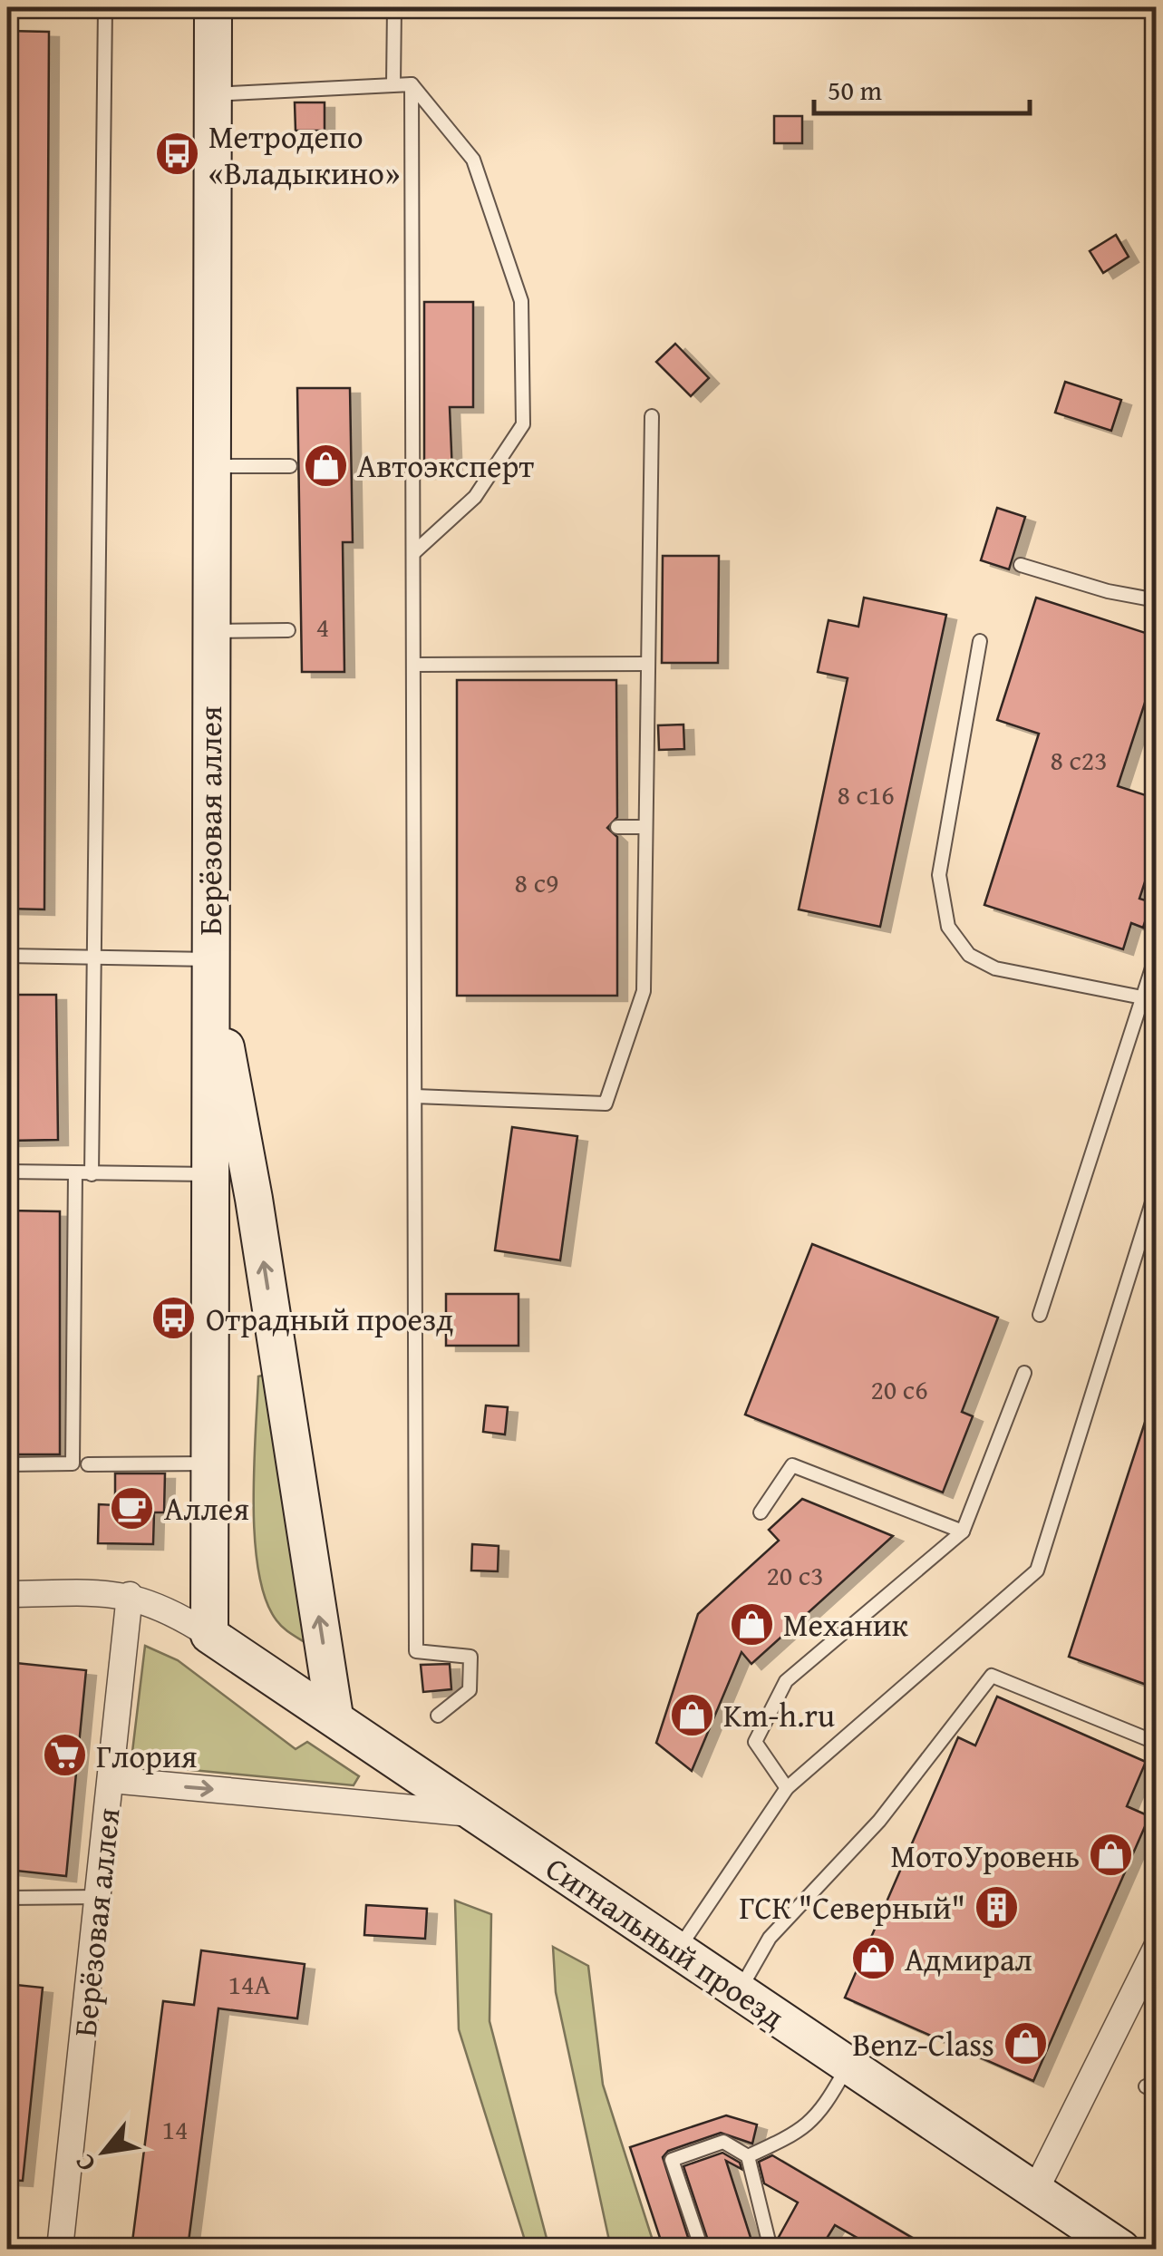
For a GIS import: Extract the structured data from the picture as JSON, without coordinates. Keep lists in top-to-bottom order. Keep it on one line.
{"streets":{"main road":["Берёзовая аллея","Сигнальный проезд"]},"crossings":[["Берёзовая аллея","Сигнальный проезд"]],"places":{"bus stop":["Метродепо «Владыкино»","Отрадный проезд"],"shop":["Автоэксперт","Механик","Km-h.ru","МотоУровень","Адмирал","Benz-Class"],"cafe":["Аллея"],"supermarket":["Глория"],"building":["ГСК \"Северный\""]},"house_numbers":["4","8 с23","8 с16","8 с9","20 с6","20 с3","14А","14"],"scale_bar":"50 m","north":"bottom left"}
